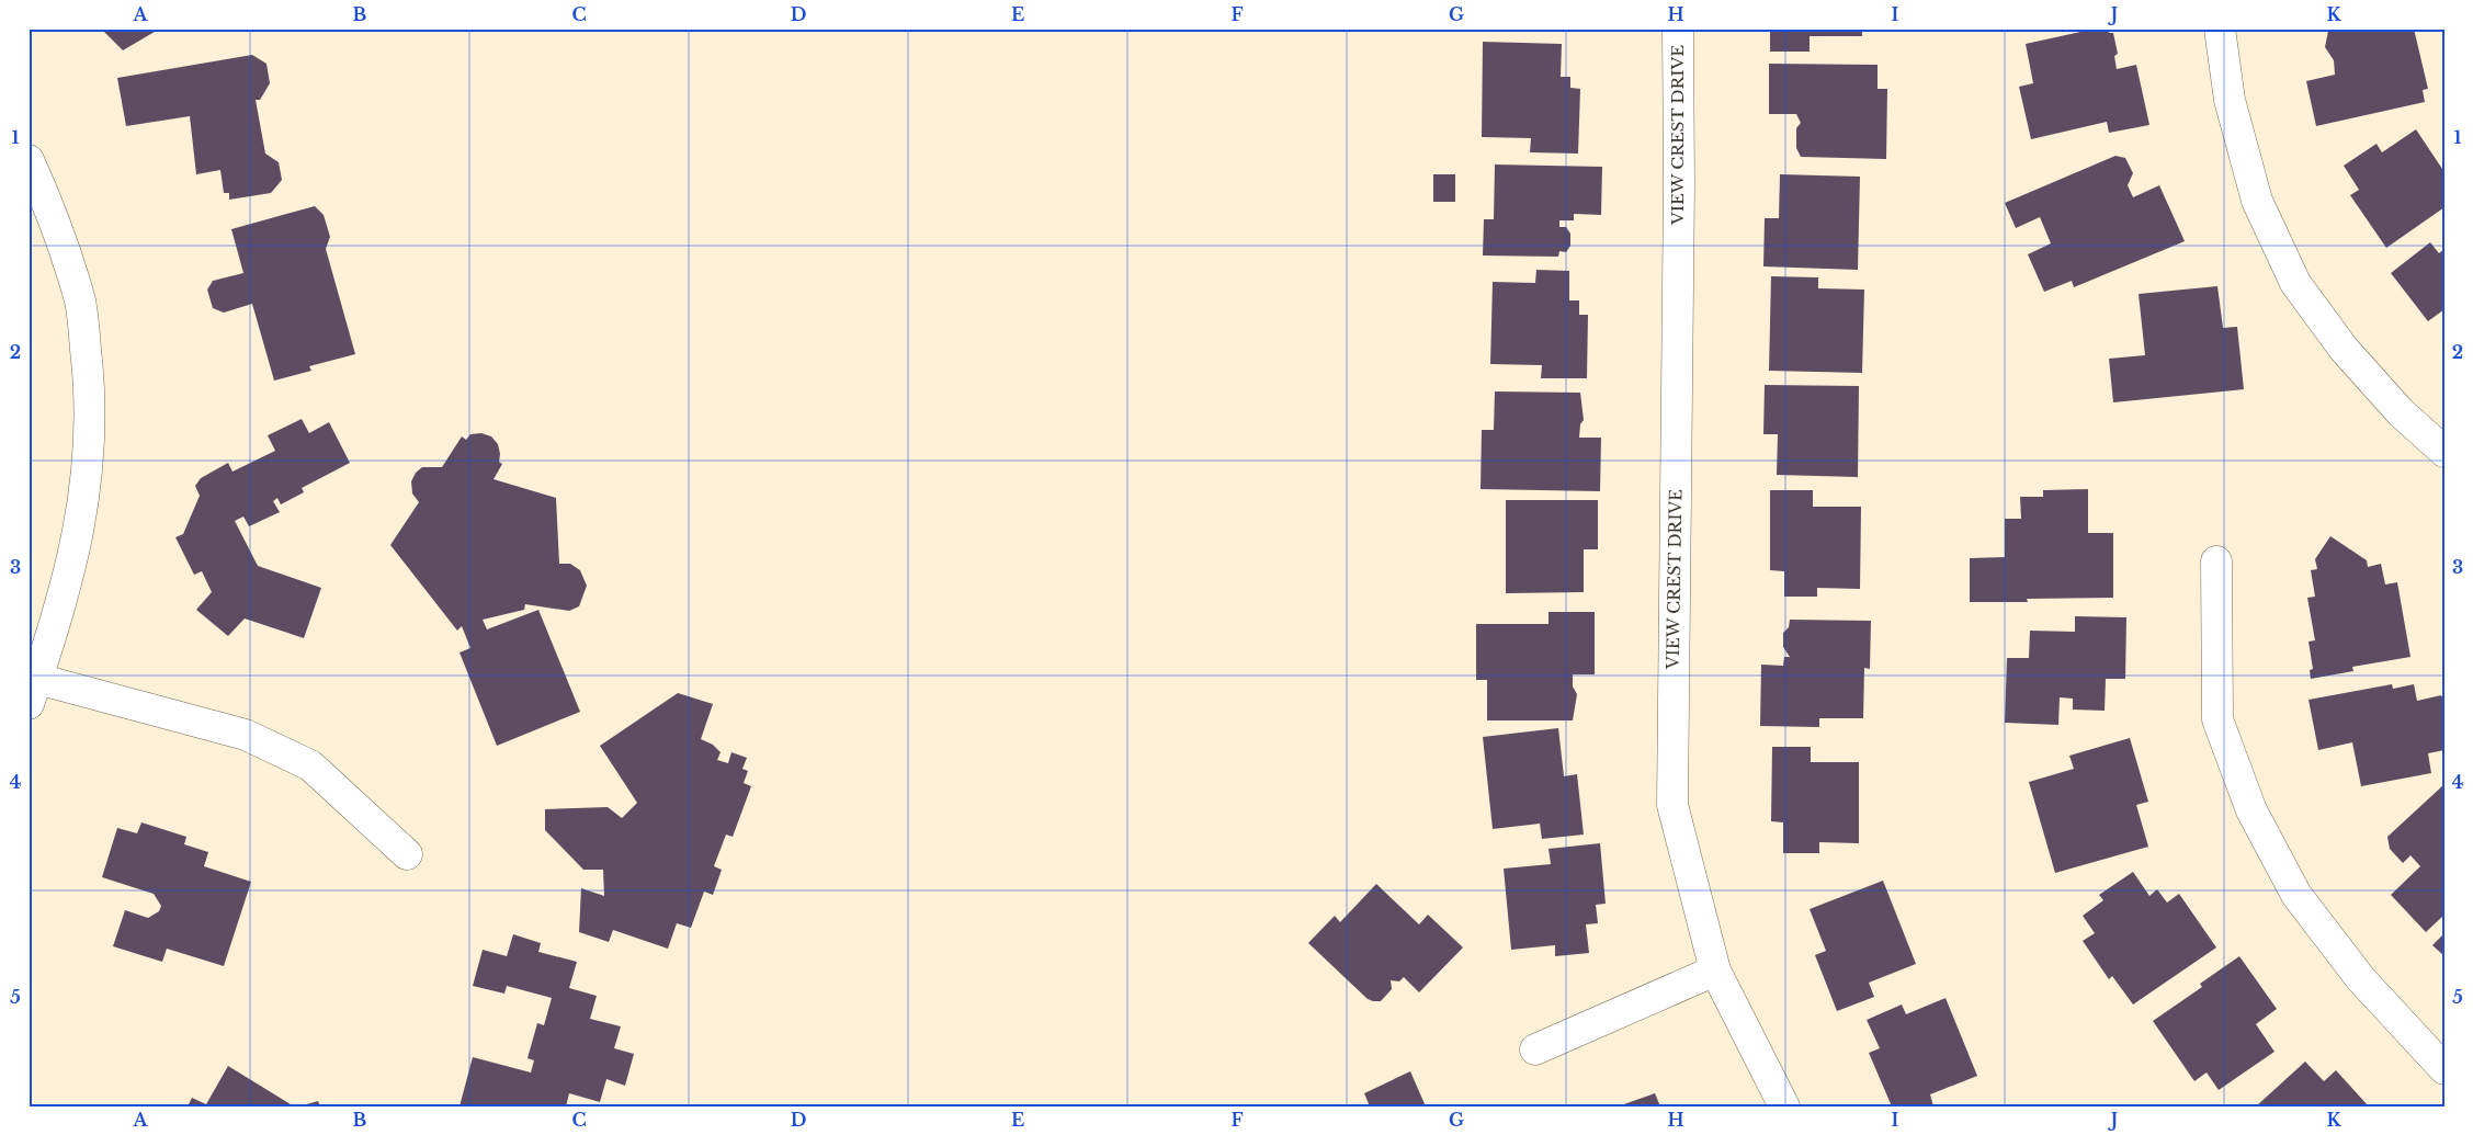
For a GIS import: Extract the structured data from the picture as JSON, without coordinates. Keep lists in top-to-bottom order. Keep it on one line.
{"streets":{"street":["VIEW CREST DRIVE"]},"grid":{"columns":["A","B","C","D","E","F","G","H","I","J","K"],"rows":["1","2","3","4","5"]}}
